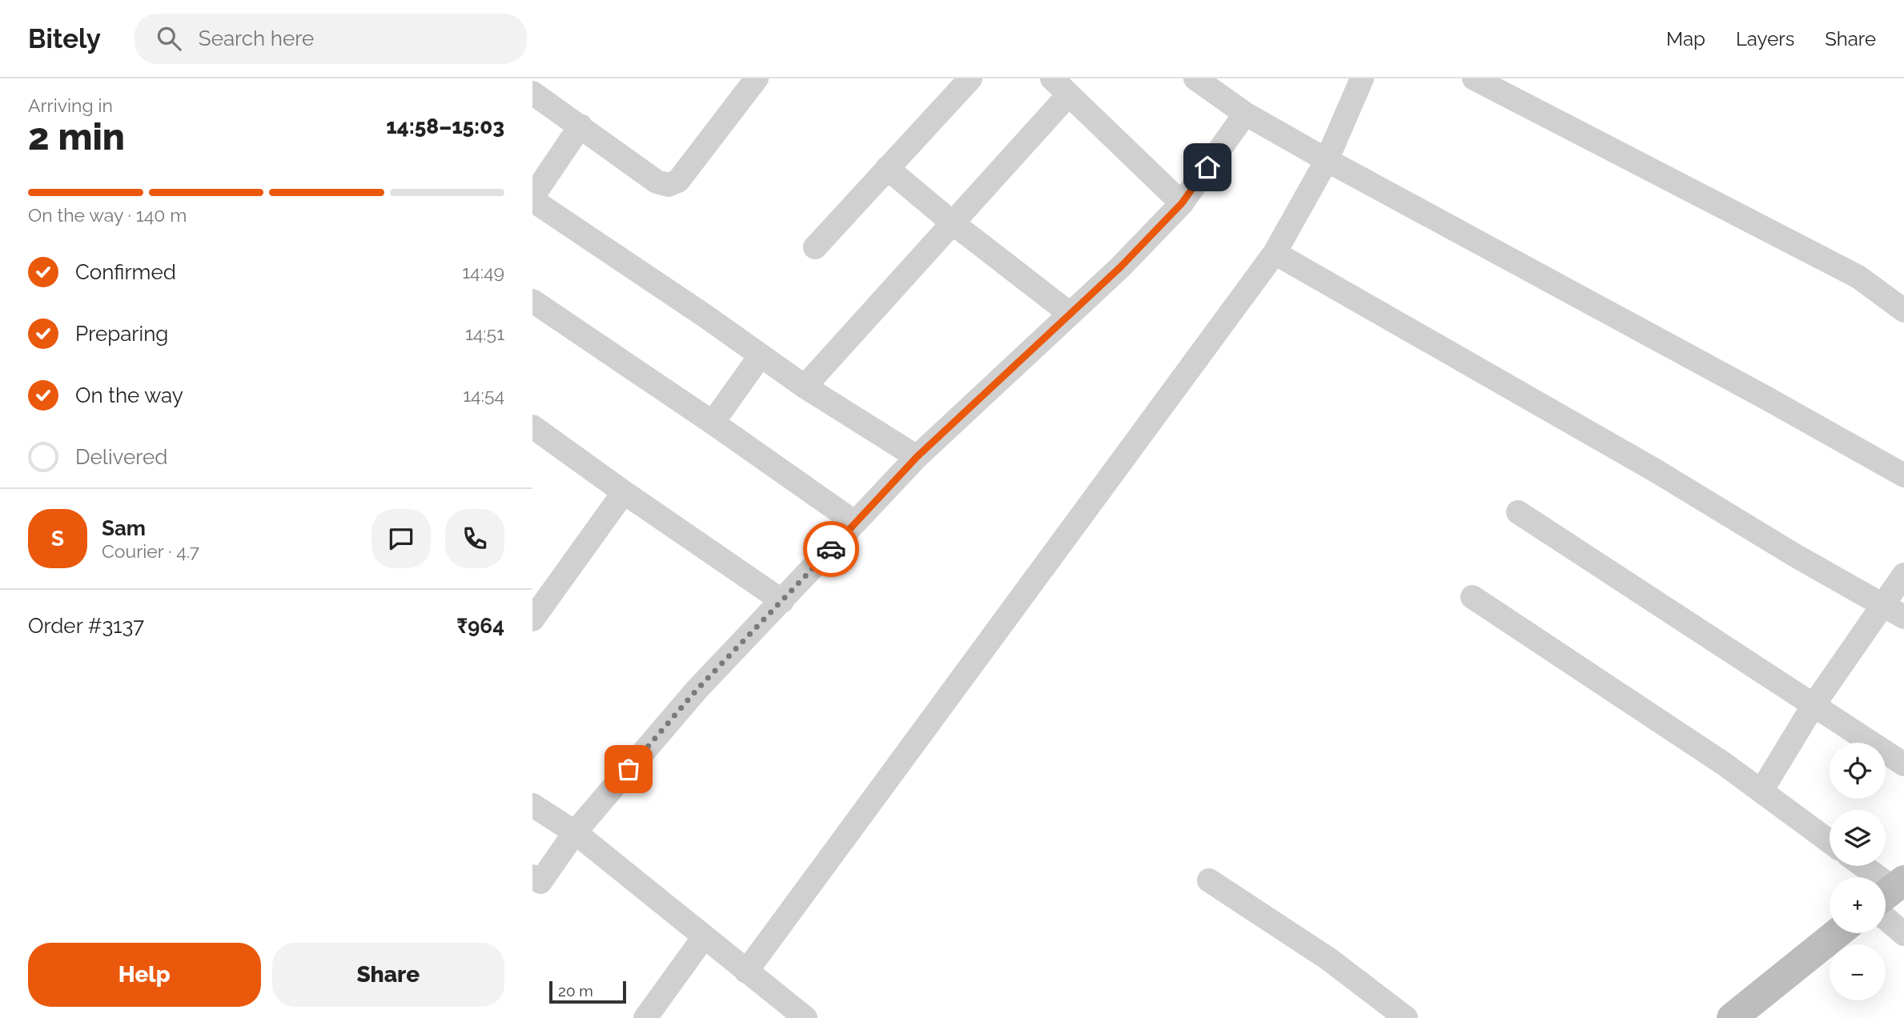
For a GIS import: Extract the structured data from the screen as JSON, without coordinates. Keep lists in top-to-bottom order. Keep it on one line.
{"scale_bar":"20 m","page":{"header":"Bitely","search":"Search here","nav":["Map","Layers","Share"],"heading":["2 min","Arriving in","14:58–15:03"],"panel":["Sam","Courier · 4.7","Order #3137","₹964"],"bar":"On the way · 140 m","list":[["Confirmed","14:49"],["Preparing","14:51"],["On the way","14:54"],"Delivered"],"round":"S","map_buttons":["+","−"],"buttons":["Help","Share"],"scale":"20 m"}}
